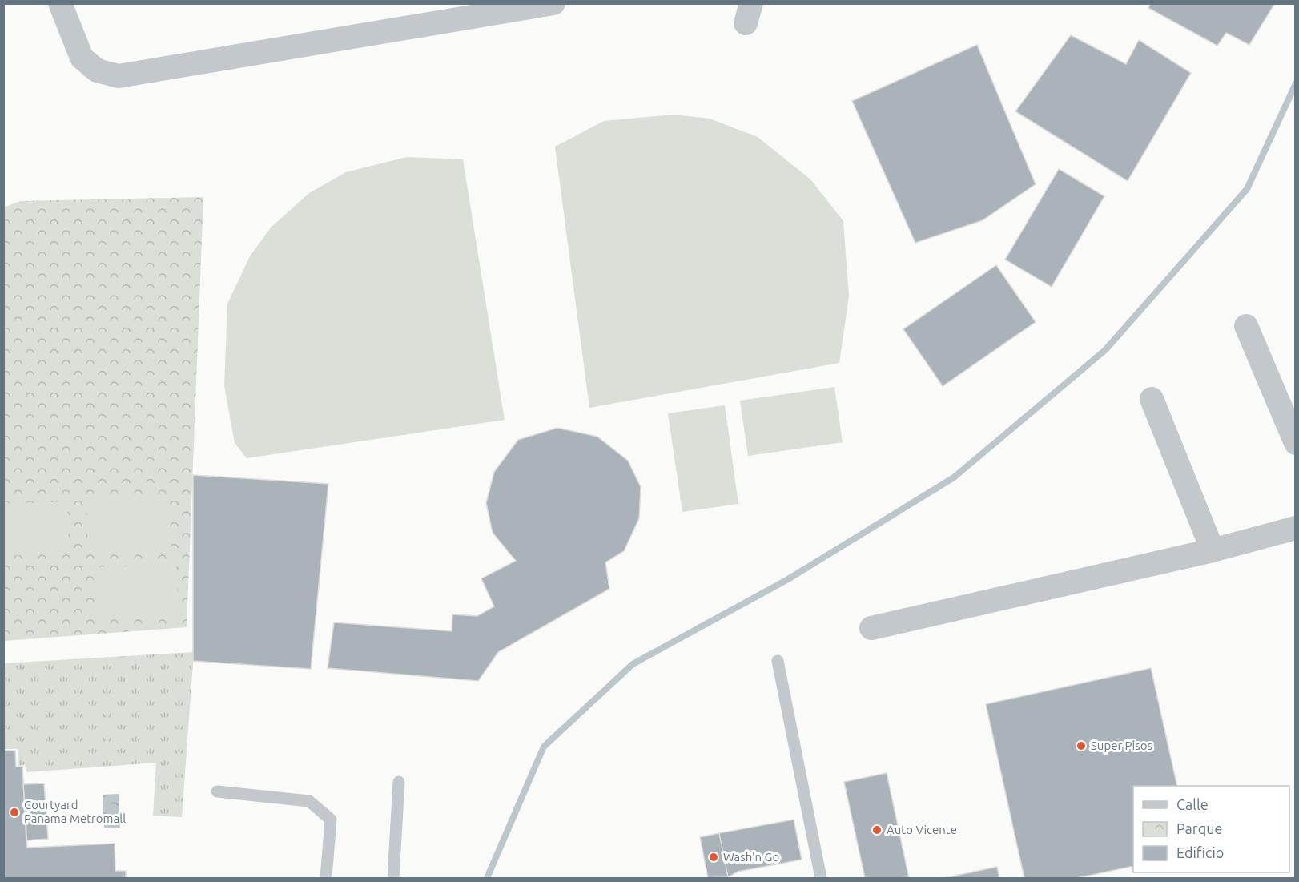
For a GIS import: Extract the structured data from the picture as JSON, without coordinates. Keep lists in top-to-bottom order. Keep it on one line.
{"places":["Super Pisos","Courtyard Panama Metromall","Auto Vicente","Wash'n Go"],"legend":["Calle","Parque","Edificio"]}
